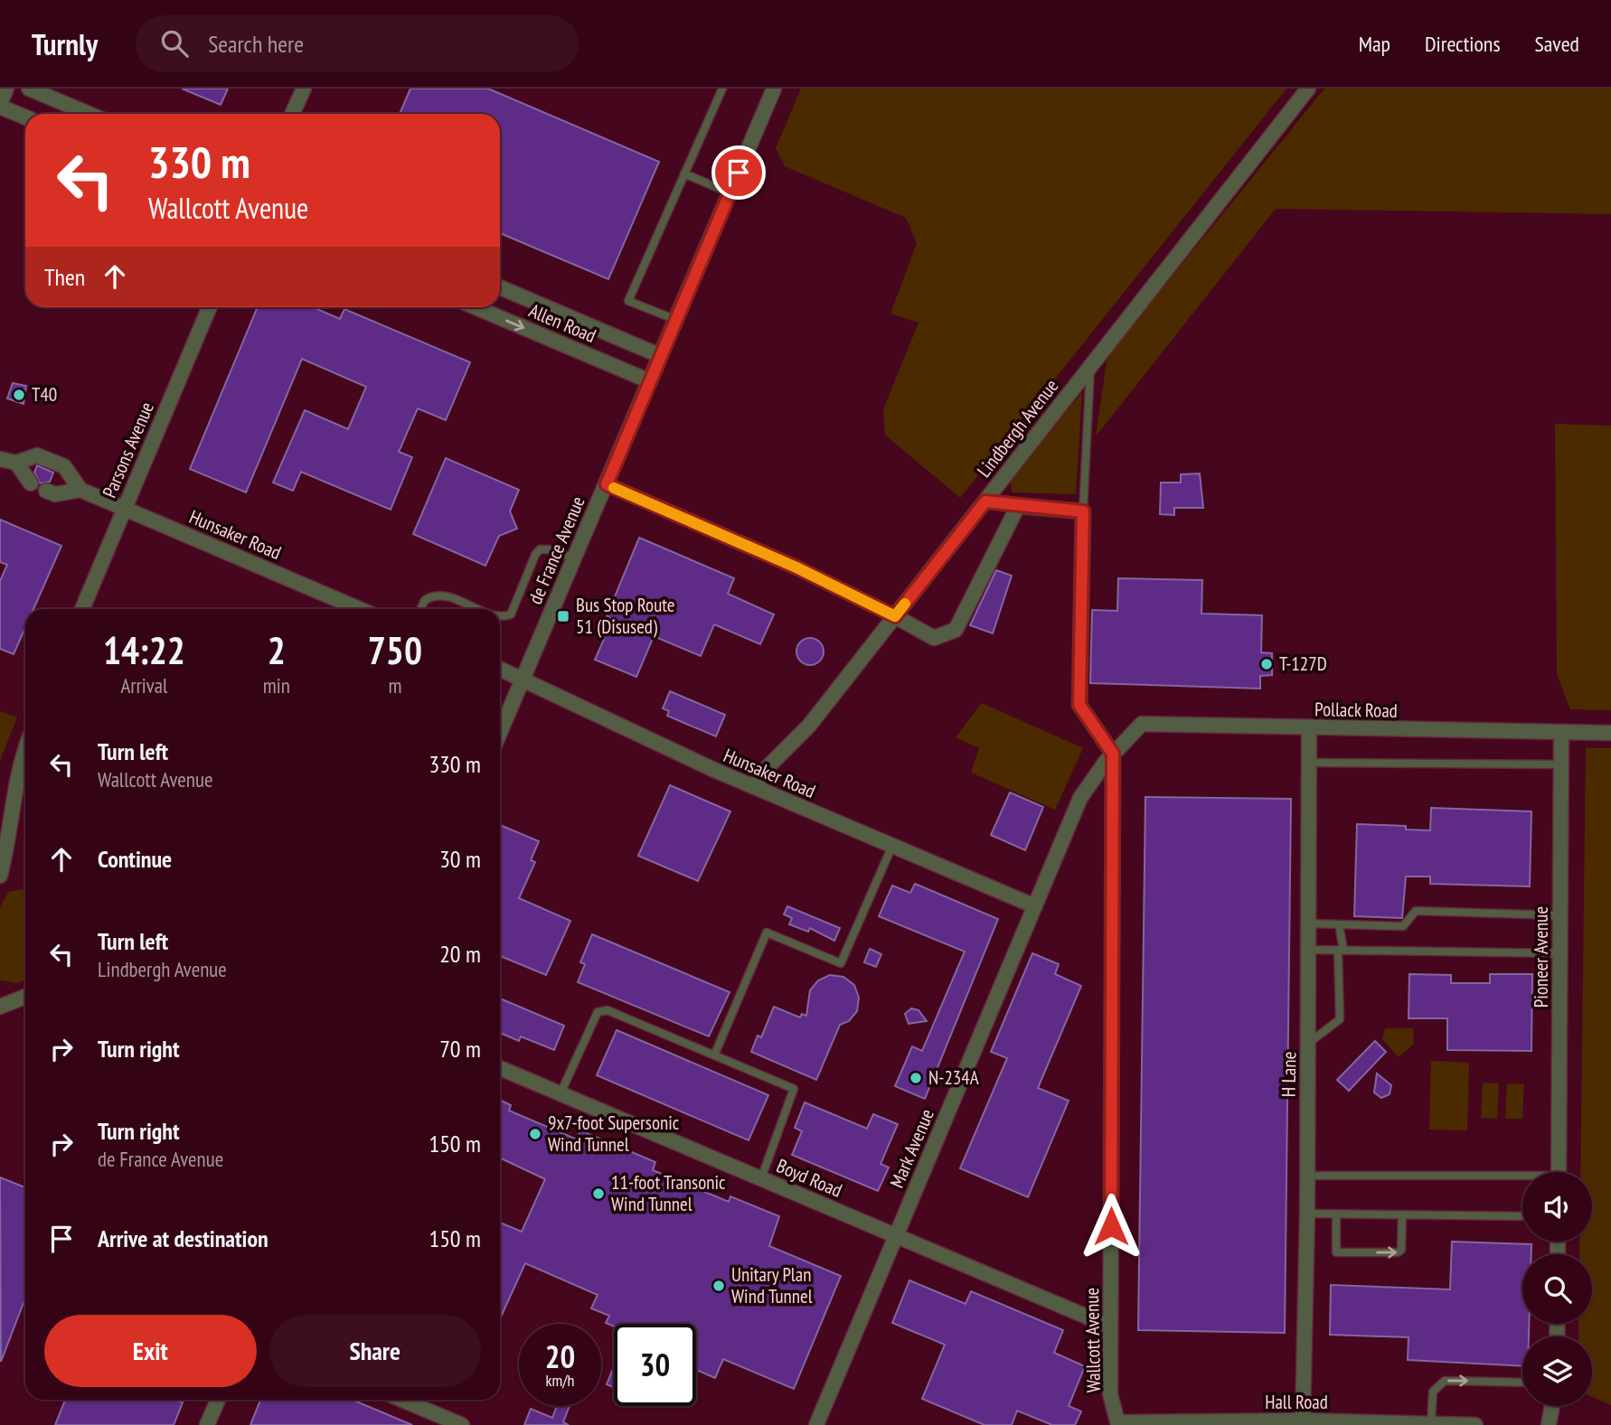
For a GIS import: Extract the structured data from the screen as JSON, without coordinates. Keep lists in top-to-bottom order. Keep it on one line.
{"streets":{"street":["Allen Road","Lindbergh Avenue","Parsons Avenue","Hunsaker Road","de France Avenue","Pollack Road","Pioneer Avenue","H Lane","Mark Avenue","Boyd Road","Wallcott Avenue","Hall Road"]},"crossings":[["Allen Road","de France Avenue"],["Lindbergh Avenue","Hunsaker Road"],["Parsons Avenue","Hunsaker Road"],["Hunsaker Road","de France Avenue"],["Hunsaker Road","Mark Avenue"],["Pollack Road","Pioneer Avenue"],["Pollack Road","H Lane"],["Pollack Road","Mark Avenue"],["Pollack Road","Wallcott Avenue"],["H Lane","Hall Road"],["Mark Avenue","Boyd Road"],["Mark Avenue","Wallcott Avenue"],["Boyd Road","Wallcott Avenue"],["Wallcott Avenue","Hall Road"]],"places":{"other":["T40","T-127D","N-234A","9x7-foot Supersonic Wind Tunnel","11-foot Transonic Wind Tunnel","Unitary Plan Wind Tunnel"],"transit":["Bus Stop Route 51 (Disused)"]},"page":{"header":"Turnly","search":"Search here","nav":["Map","Directions","Saved"],"turn":["330 m","Wallcott Avenue"],"then":"Then","eta":["14:22","Arrival","2","min","750","m"],"list":[{"name":"Turn left","note":"Wallcott Avenue","value":"330 m"},{"name":"Continue","value":"30 m"},{"name":"Turn left","note":"Lindbergh Avenue","value":"20 m"},{"name":"Turn right","value":"70 m"},{"name":"Turn right","note":"de France Avenue","value":"150 m"},{"name":"Arrive at destination","value":"150 m"}],"buttons":["Exit","Share"],"speed":"20 km/h","limit":"30"}}
